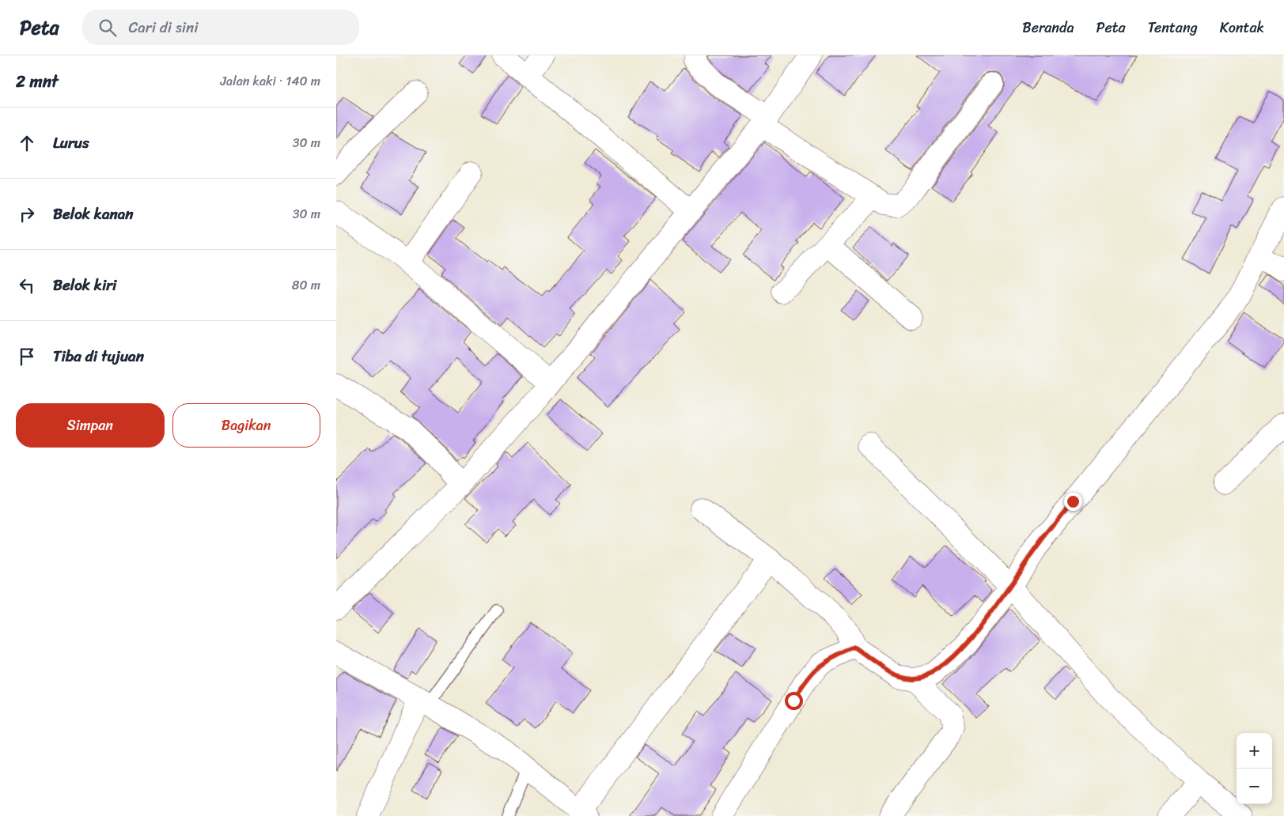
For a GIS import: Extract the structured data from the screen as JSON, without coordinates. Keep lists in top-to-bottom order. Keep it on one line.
{"page":{"header":"Peta","search":"Cari di sini","nav":["Beranda","Peta","Tentang","Kontak"],"heading":["2 mnt","Jalan kaki · 140 m"],"list":[["Lurus","30 m"],["Belok kanan","30 m"],["Belok kiri","80 m"],"Tiba di tujuan"],"buttons":["Simpan","Bagikan"],"map_buttons":["+","−"]}}
